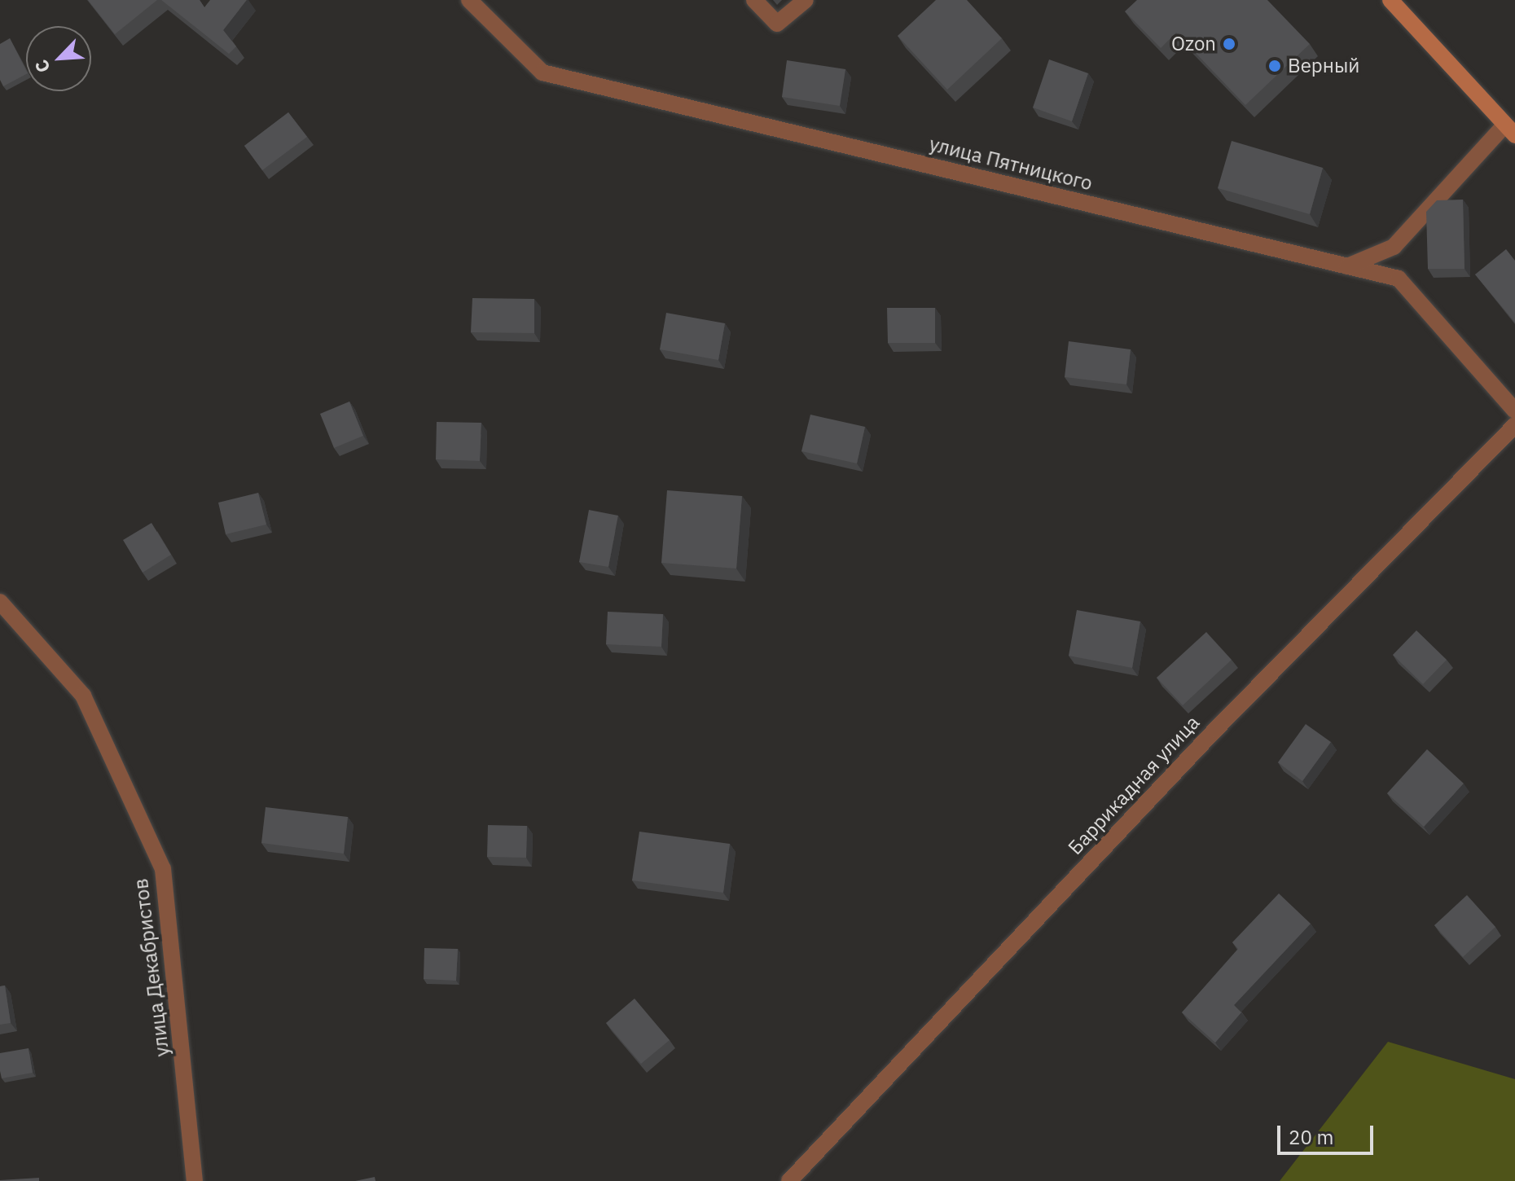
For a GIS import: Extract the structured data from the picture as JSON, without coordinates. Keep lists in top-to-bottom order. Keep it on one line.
{"streets":{"street":["улица Пятницкого","Баррикадная улица","улица Декабристов"]},"places":["Ozon","Верный"],"scale_bar":"20 m","north":"bottom left"}
